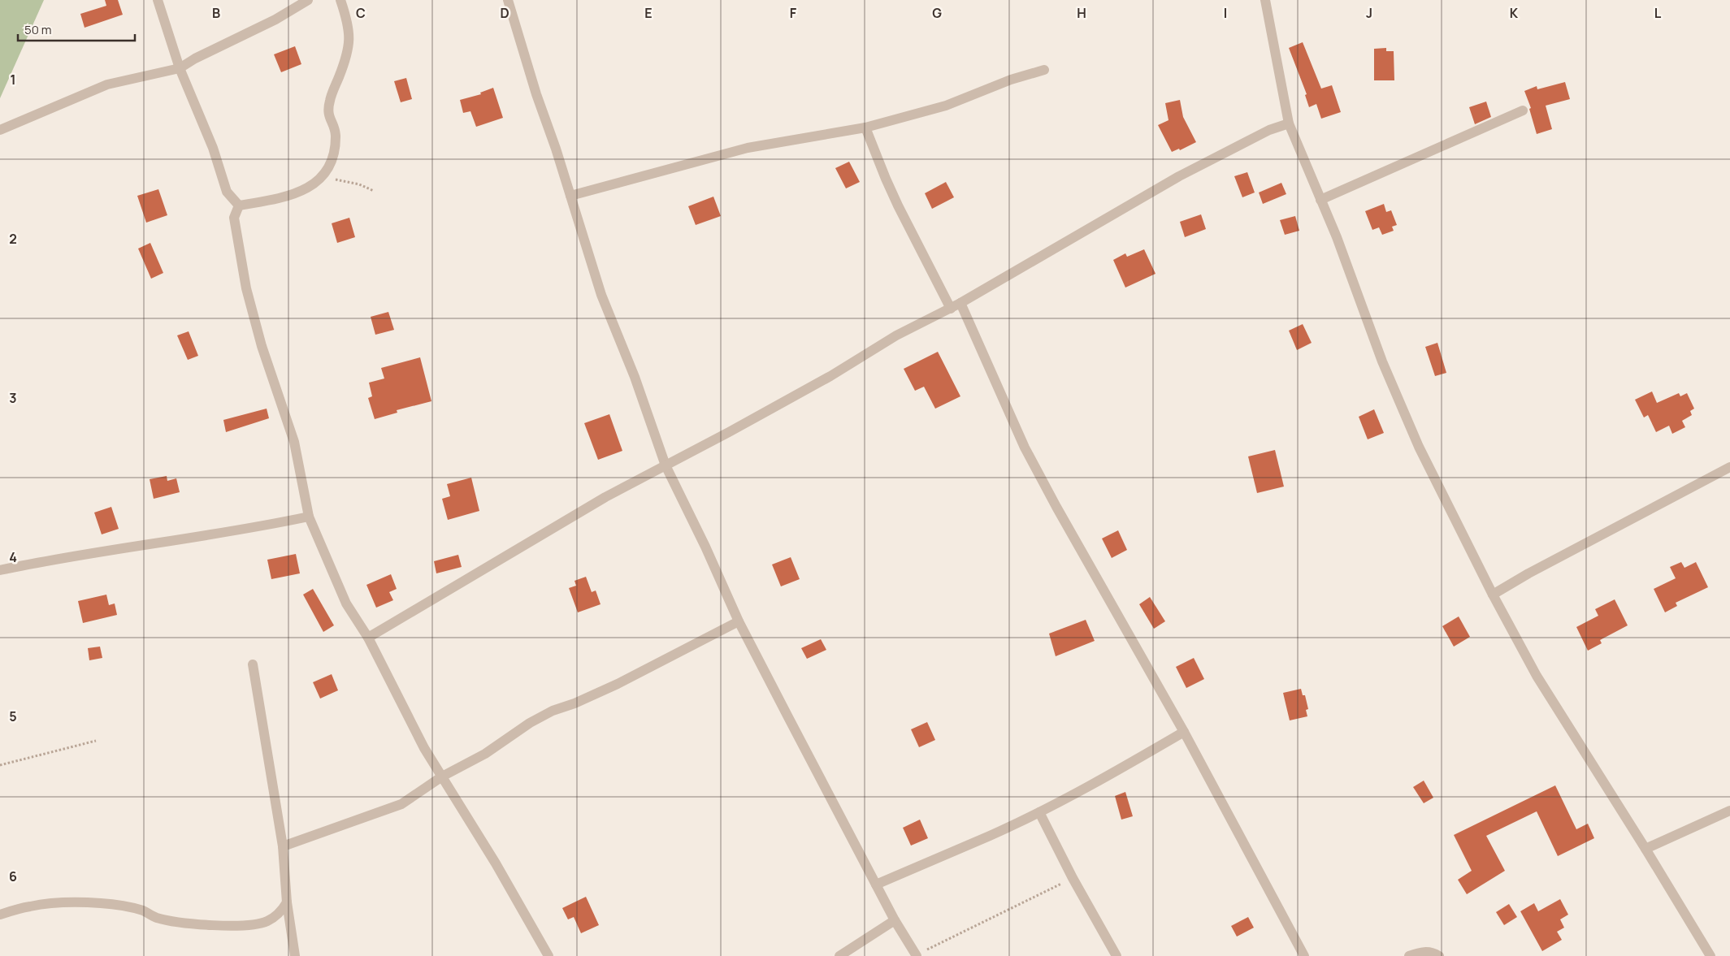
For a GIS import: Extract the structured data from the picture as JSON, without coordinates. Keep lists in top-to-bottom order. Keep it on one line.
{"scale_bar":"50 m","grid":{"columns":["B","C","D","E","F","G","H","I","J","K","L"],"rows":["1","2","3","4","5","6"]}}
